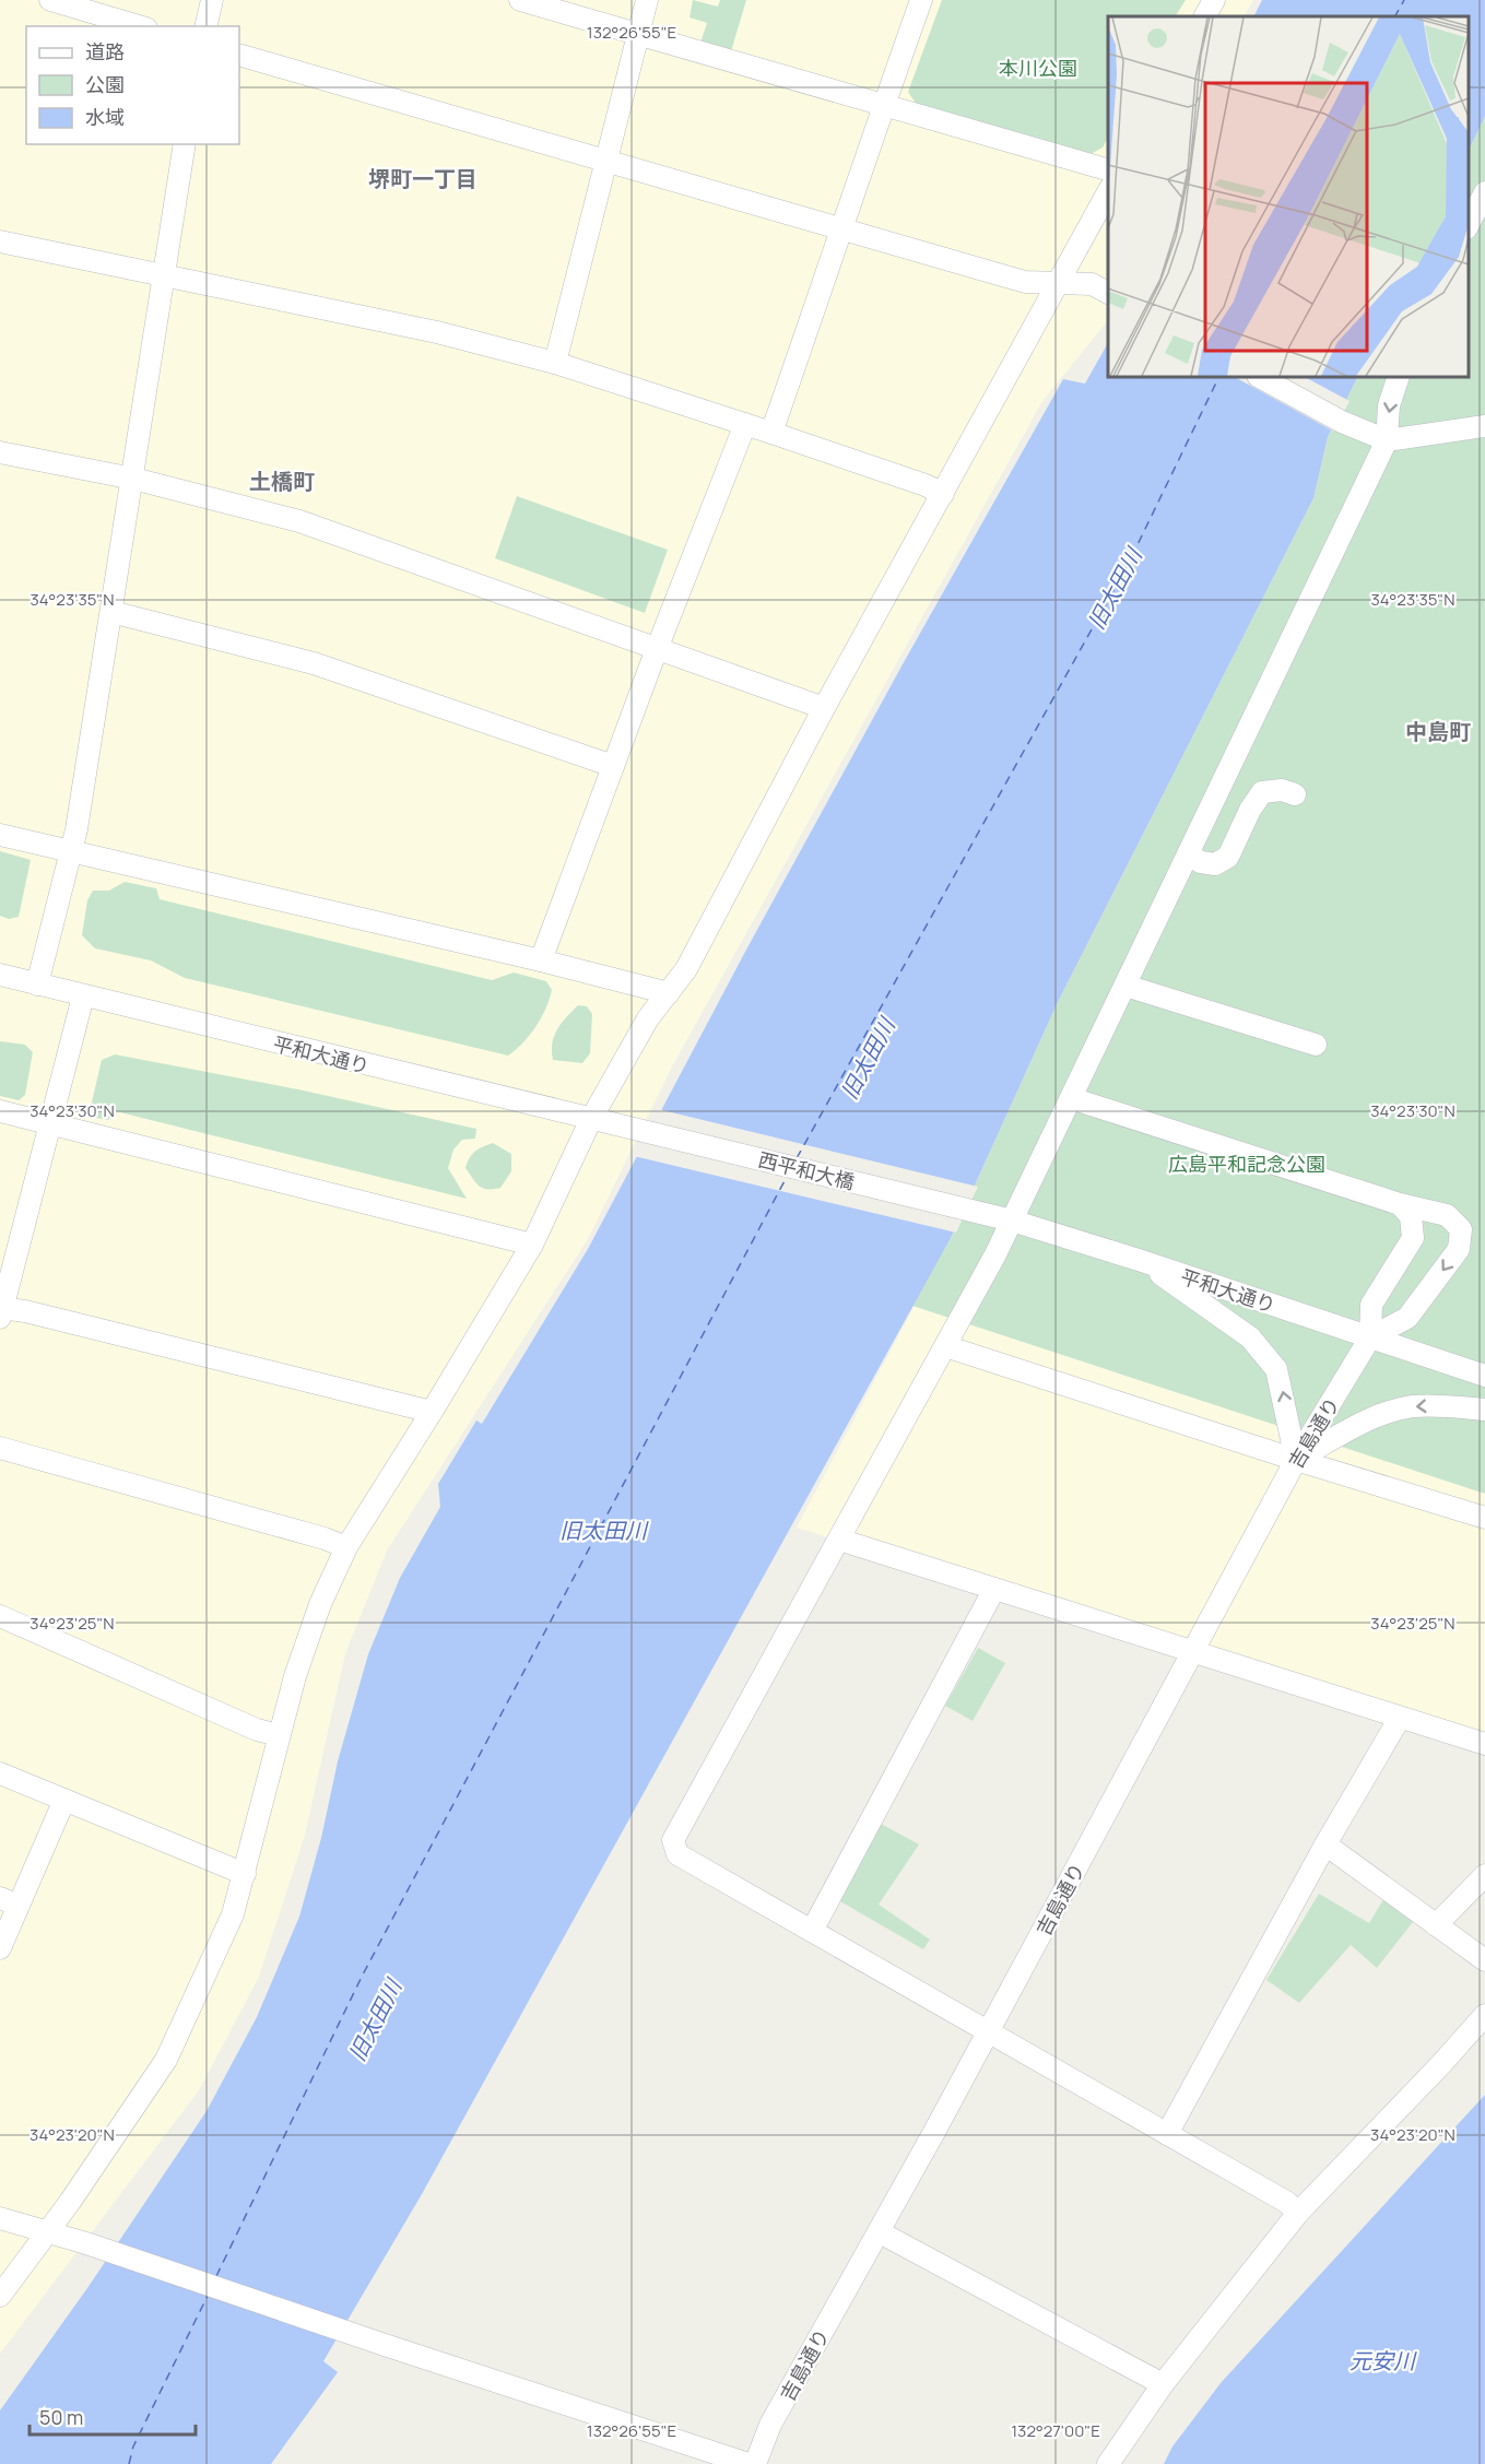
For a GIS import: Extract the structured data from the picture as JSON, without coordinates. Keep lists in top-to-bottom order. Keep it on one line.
{"streets":{"street":["平和大通り","西平和大橋","吉島通り"]},"crossings":[["平和大通り","西平和大橋"],["平和大通り","吉島通り"]],"districts":["堺町一丁目","土橋町","中島町"],"water":["旧太田川","元安川"],"parks":["本川公園","広島平和記念公園"],"legend":["道路","公園","水域"],"scale_bar":"50 m","coordinates":["132°26'55\"E","34°23'35\"N","34°23'30\"N","34°23'25\"N","34°23'20\"N","132°27'00\"E"]}
